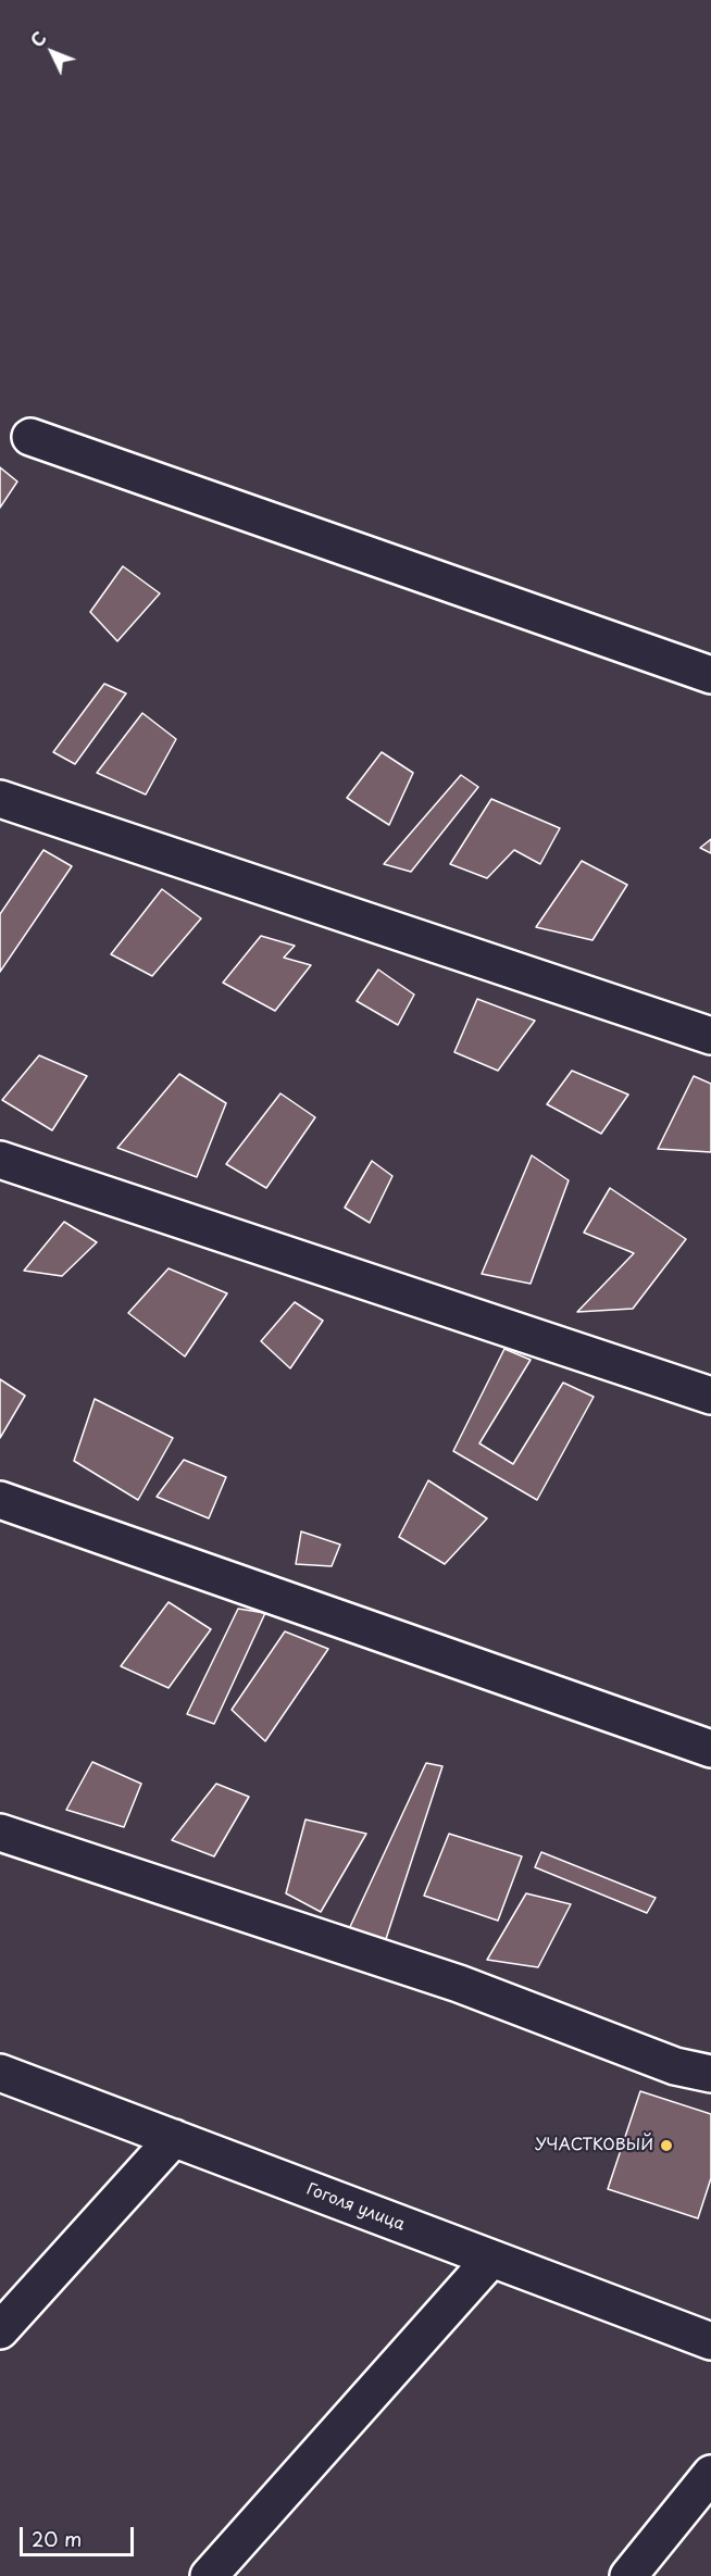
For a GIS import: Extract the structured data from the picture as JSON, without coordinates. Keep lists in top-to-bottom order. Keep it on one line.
{"streets":{"street":["Гоголя улица"]},"places":["УЧАСТКОВЫЙ"],"scale_bar":"20 m","north":"top left"}
